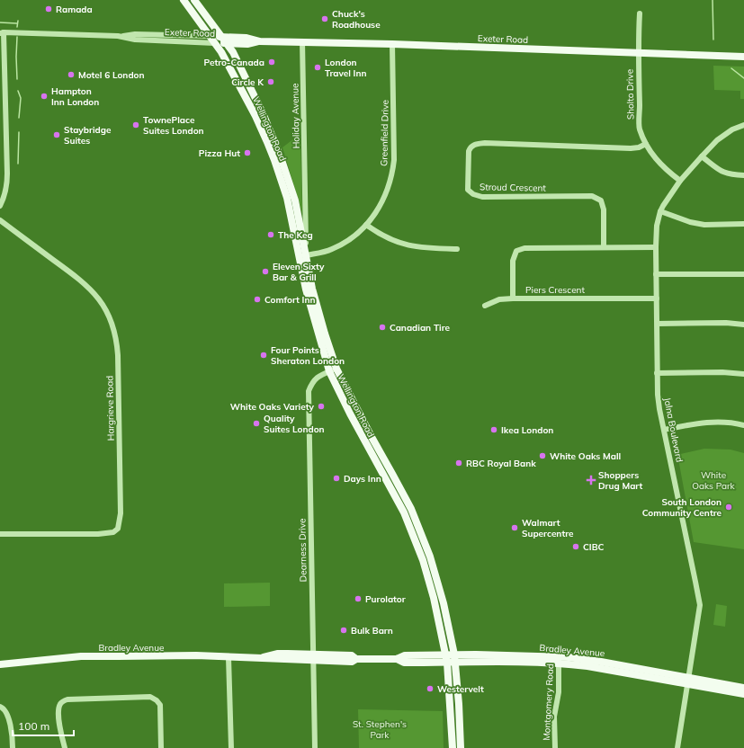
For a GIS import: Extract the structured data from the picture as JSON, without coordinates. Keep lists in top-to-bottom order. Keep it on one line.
{"streets":{"main road":["Exeter Road","Wellington Road","Bradley Avenue"],"street":["Sholto Drive","Holiday Avenue","Greenfield Drive","Stroud Crescent","Piers Crescent","Hargrieve Road","Jalna Boulevard","Dearness Drive","Montgomery Road"]},"crossings":[["Exeter Road","Sholto Drive"],["Exeter Road","Holiday Avenue"],["Exeter Road","Wellington Road"],["Exeter Road","Greenfield Drive"],["Sholto Drive","Stroud Crescent"],["Sholto Drive","Jalna Boulevard"],["Holiday Avenue","Wellington Road"],["Holiday Avenue","Greenfield Drive"],["Wellington Road","Greenfield Drive"],["Wellington Road","Dearness Drive"],["Wellington Road","Bradley Avenue"],["Stroud Crescent","Piers Crescent"],["Piers Crescent","Jalna Boulevard"],["Jalna Boulevard","Bradley Avenue"],["Dearness Drive","Bradley Avenue"],["Bradley Avenue","Montgomery Road"]],"parks":["White Oaks Park","St. Stephen's Park"],"places":{"other":["Ramada","Chuck's Roadhouse","Petro-Canada","London Travel Inn","Motel 6 London","Circle K","Hampton Inn London","TownePlace Suites London","Staybridge Suites","Pizza Hut","The Keg","Eleven Sixty Bar & Grill","Comfort Inn","Canadian Tire","Four Points Sheraton London","White Oaks Variety","Quality Suites London","Ikea London","White Oaks Mall","RBC Royal Bank","Days Inn","South London Community Centre","Walmart Supercentre","CIBC","Purolator","Bulk Barn","Westervelt"],"health":["Shoppers Drug Mart"]},"scale_bar":"100 m"}
